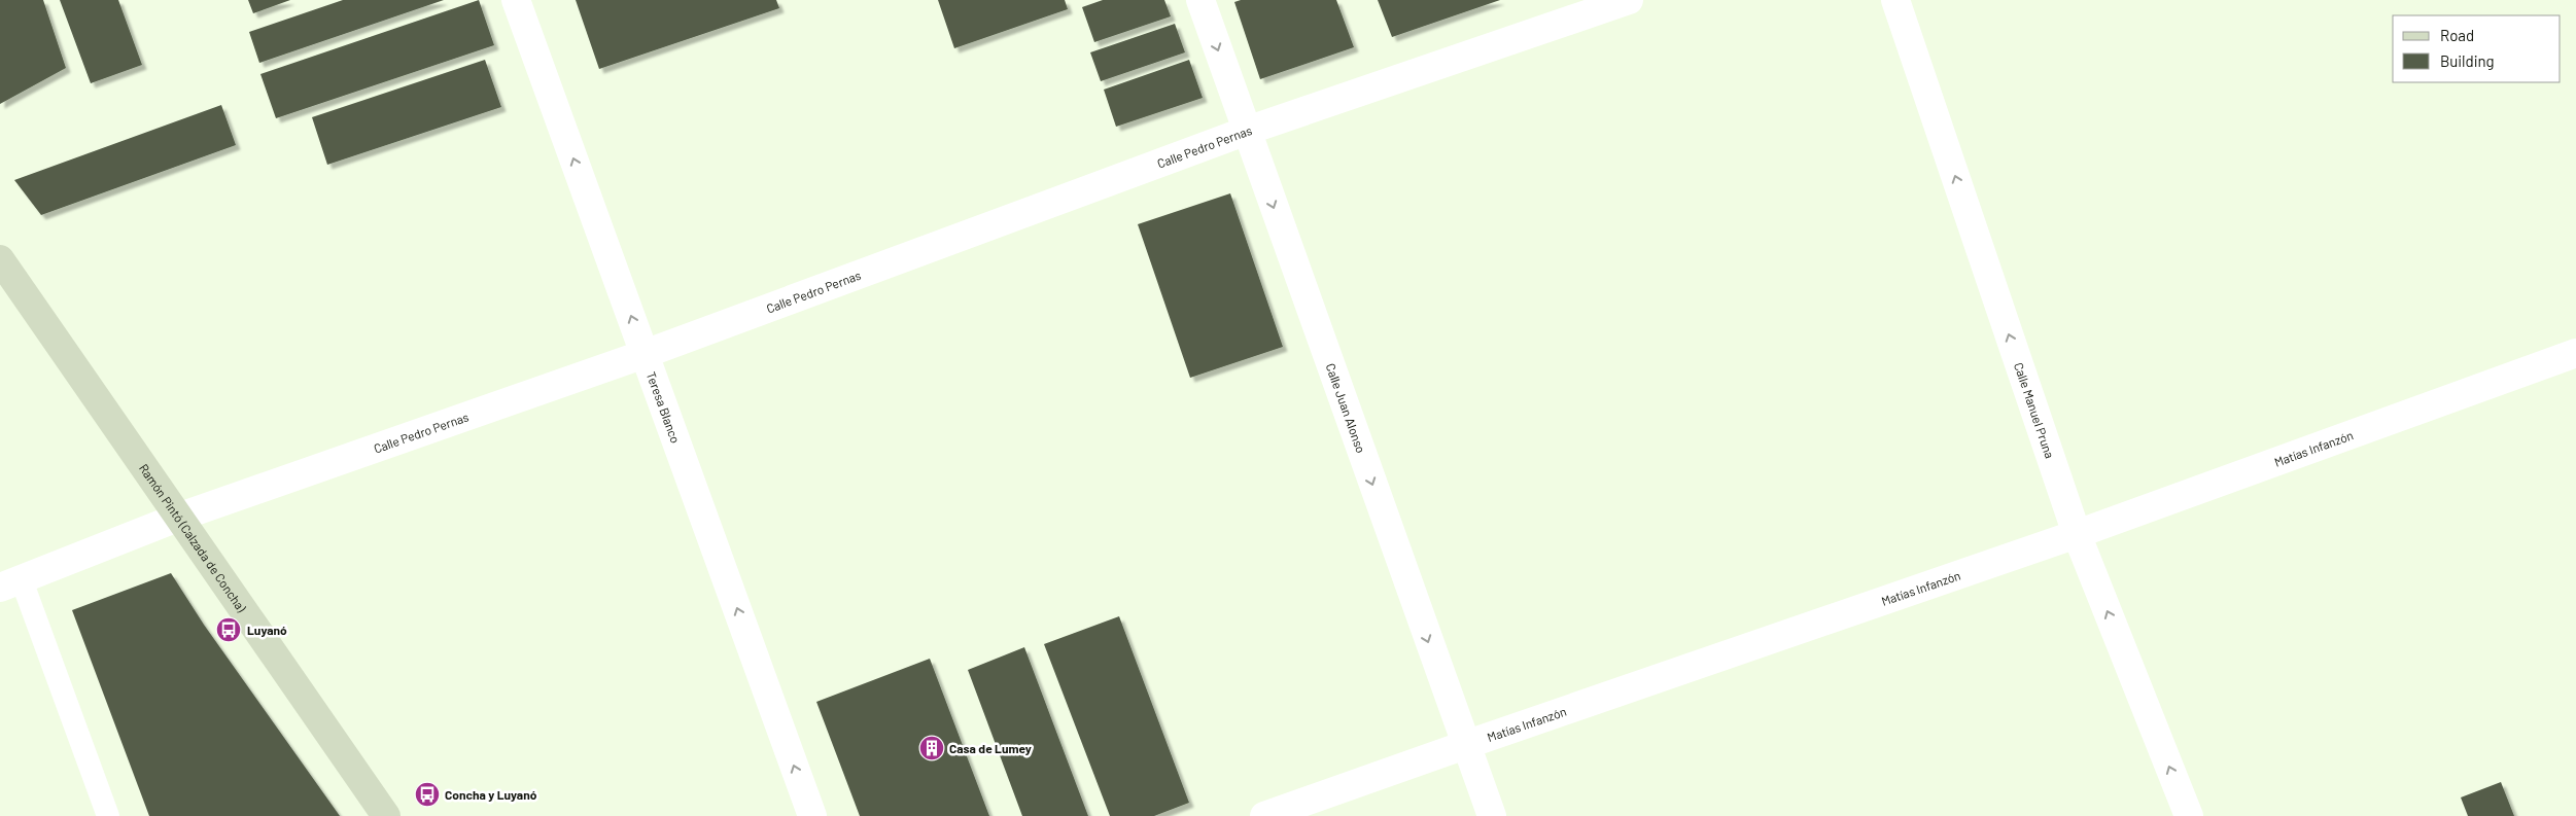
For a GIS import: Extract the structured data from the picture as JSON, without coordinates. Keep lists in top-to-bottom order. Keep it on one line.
{"streets":{"main road":["Ramón Pintó (Calzada de Concha)"],"street":["Calle Pedro Pernas","Teresa Blanco","Calle Juan Alonso","Calle Manuel Pruna","Matías Infanzón"]},"crossings":[["Calle Pedro Pernas","Teresa Blanco"],["Calle Pedro Pernas","Calle Juan Alonso"],["Calle Pedro Pernas","Ramón Pintó (Calzada de Concha)"],["Calle Juan Alonso","Matías Infanzón"],["Calle Manuel Pruna","Matías Infanzón"]],"one_way":["Teresa Blanco","Calle Juan Alonso","Calle Manuel Pruna"],"places":{"bus stop":["Luyanó","Concha y Luyanó"],"building":["Casa de Lumey"]},"legend":["Road","Building"]}
